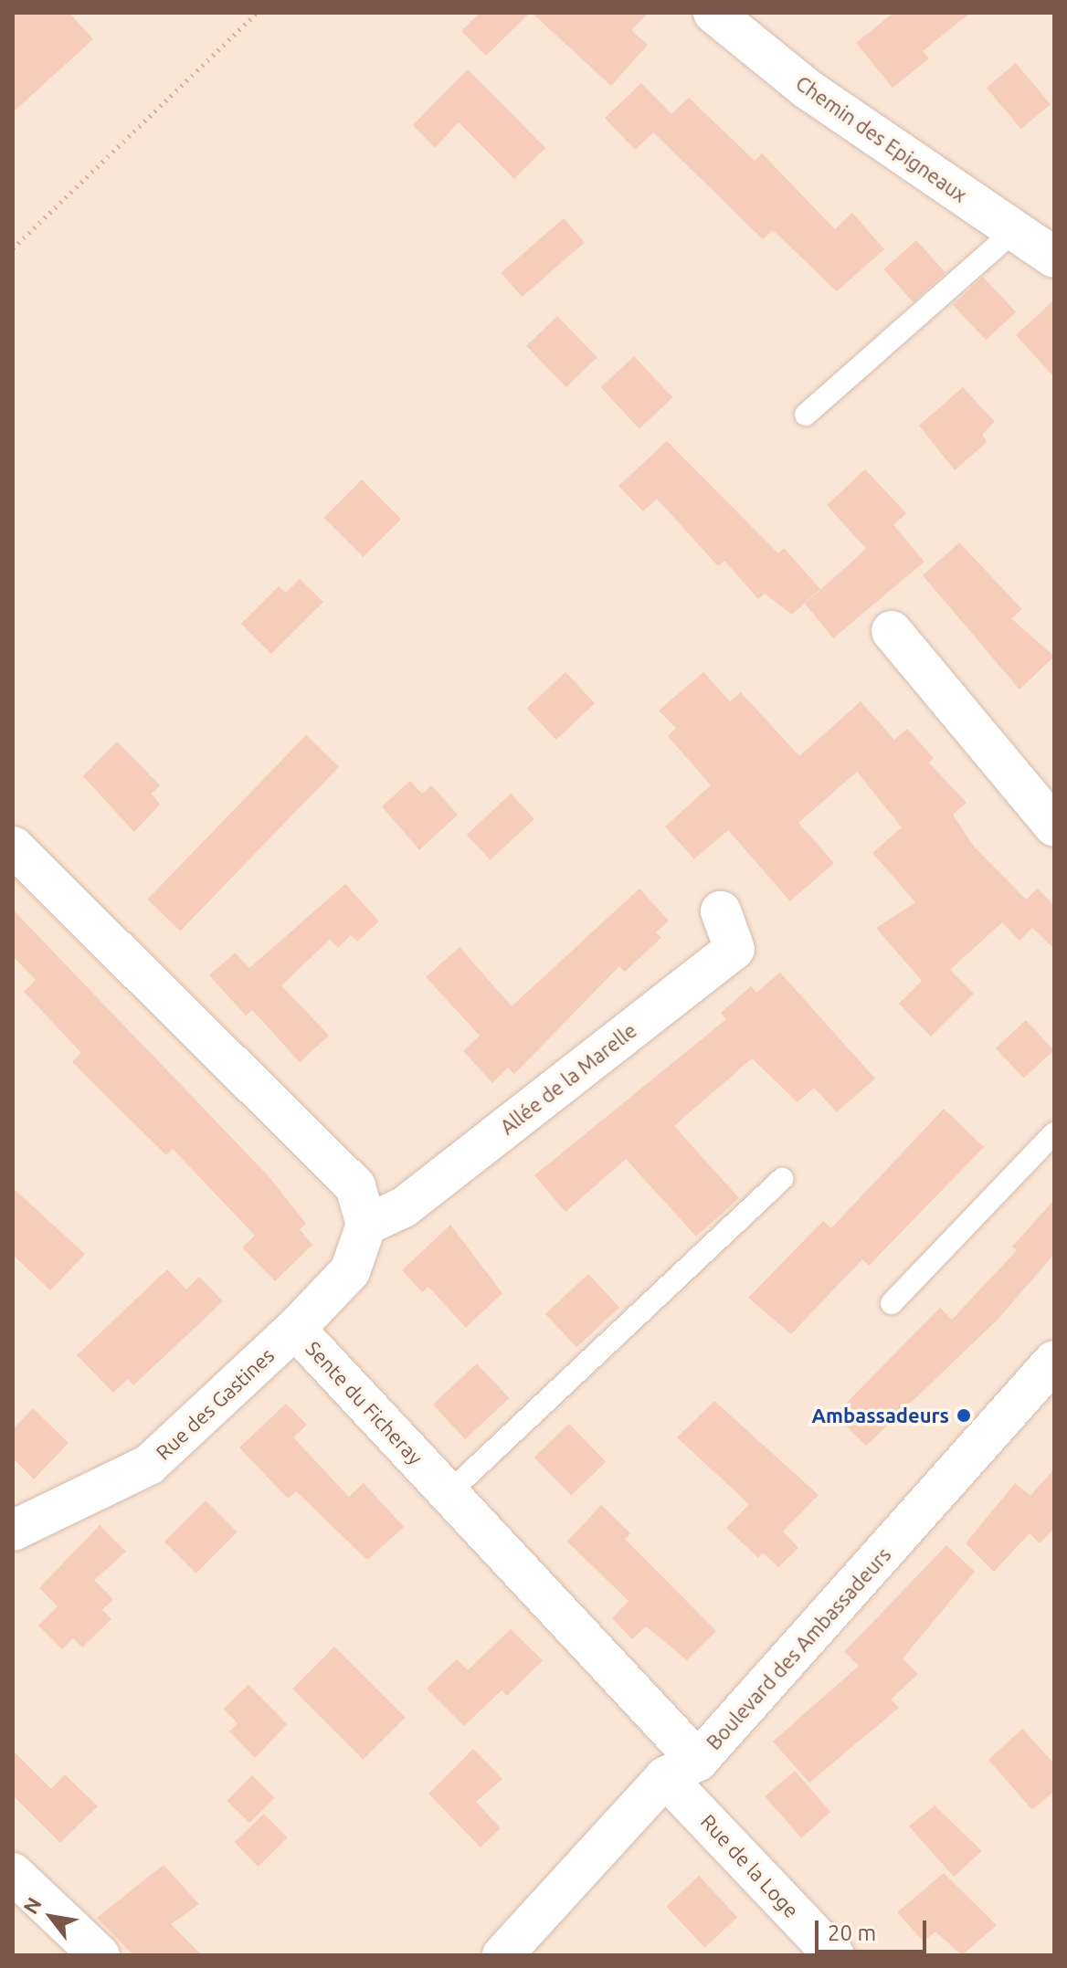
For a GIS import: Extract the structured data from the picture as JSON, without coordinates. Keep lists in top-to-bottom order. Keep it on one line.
{"streets":{"street":["Chemin des Epigneaux","Allée de la Marelle","Sente du Ficheray","Rue des Gastines","Boulevard des Ambassadeurs","Rue de la Loge"]},"crossings":[["Allée de la Marelle","Sente du Ficheray"],["Sente du Ficheray","Rue des Gastines"],["Sente du Ficheray","Boulevard des Ambassadeurs"],["Sente du Ficheray","Rue de la Loge"],["Boulevard des Ambassadeurs","Rue de la Loge"]],"places":["Ambassadeurs"],"scale_bar":"20 m","north":"top left"}
